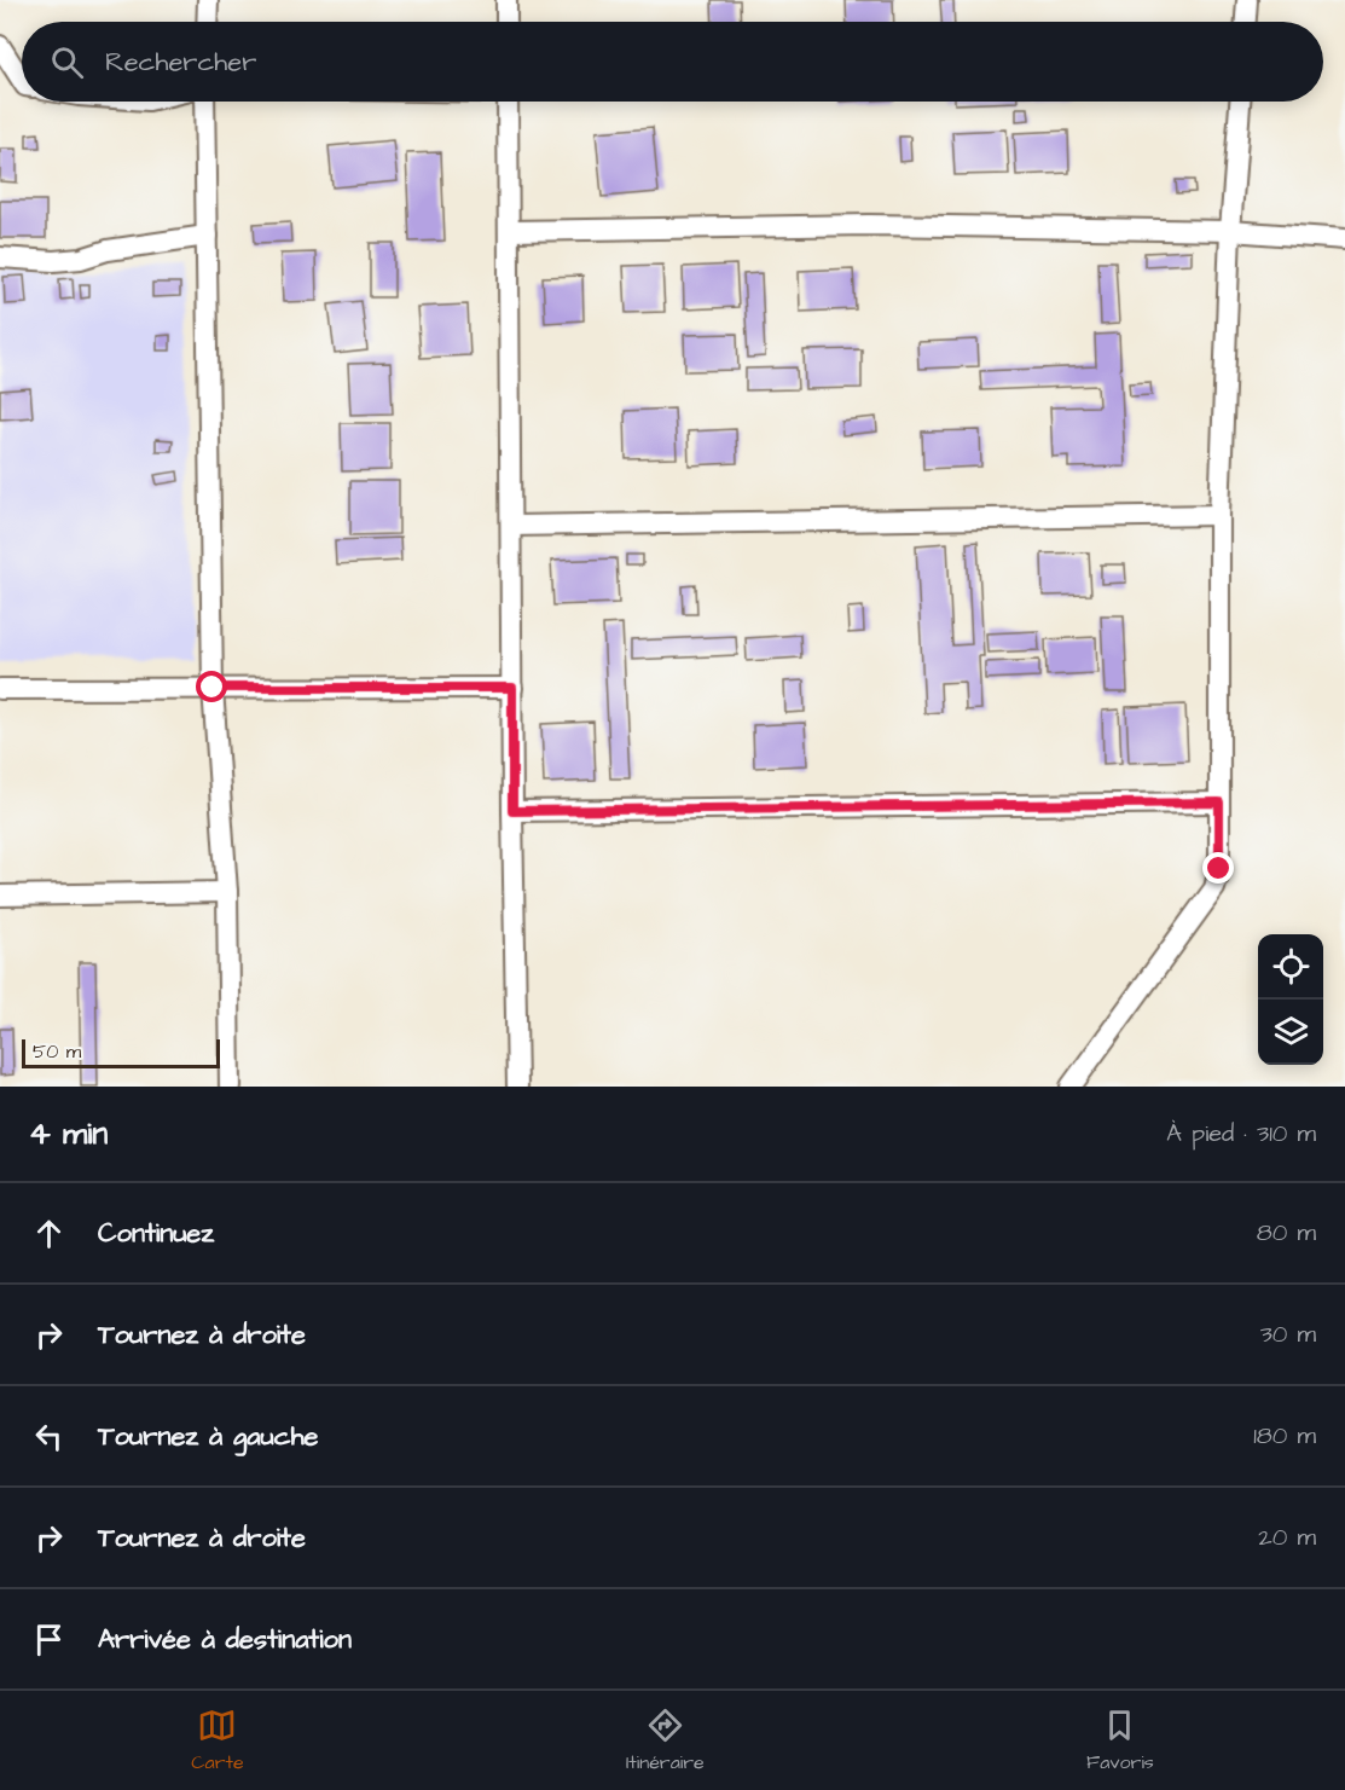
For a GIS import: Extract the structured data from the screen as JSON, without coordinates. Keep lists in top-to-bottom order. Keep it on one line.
{"scale_bar":"50 m","page":{"search":"Rechercher","scale":"50 m","heading":["4 min","À pied · 310 m"],"list":[["Continuez","80 m"],["Tournez à droite","30 m"],["Tournez à gauche","180 m"],["Tournez à droite","20 m"],"Arrivée à destination"],"nav":["Carte","Itinéraire","Favoris"]}}
